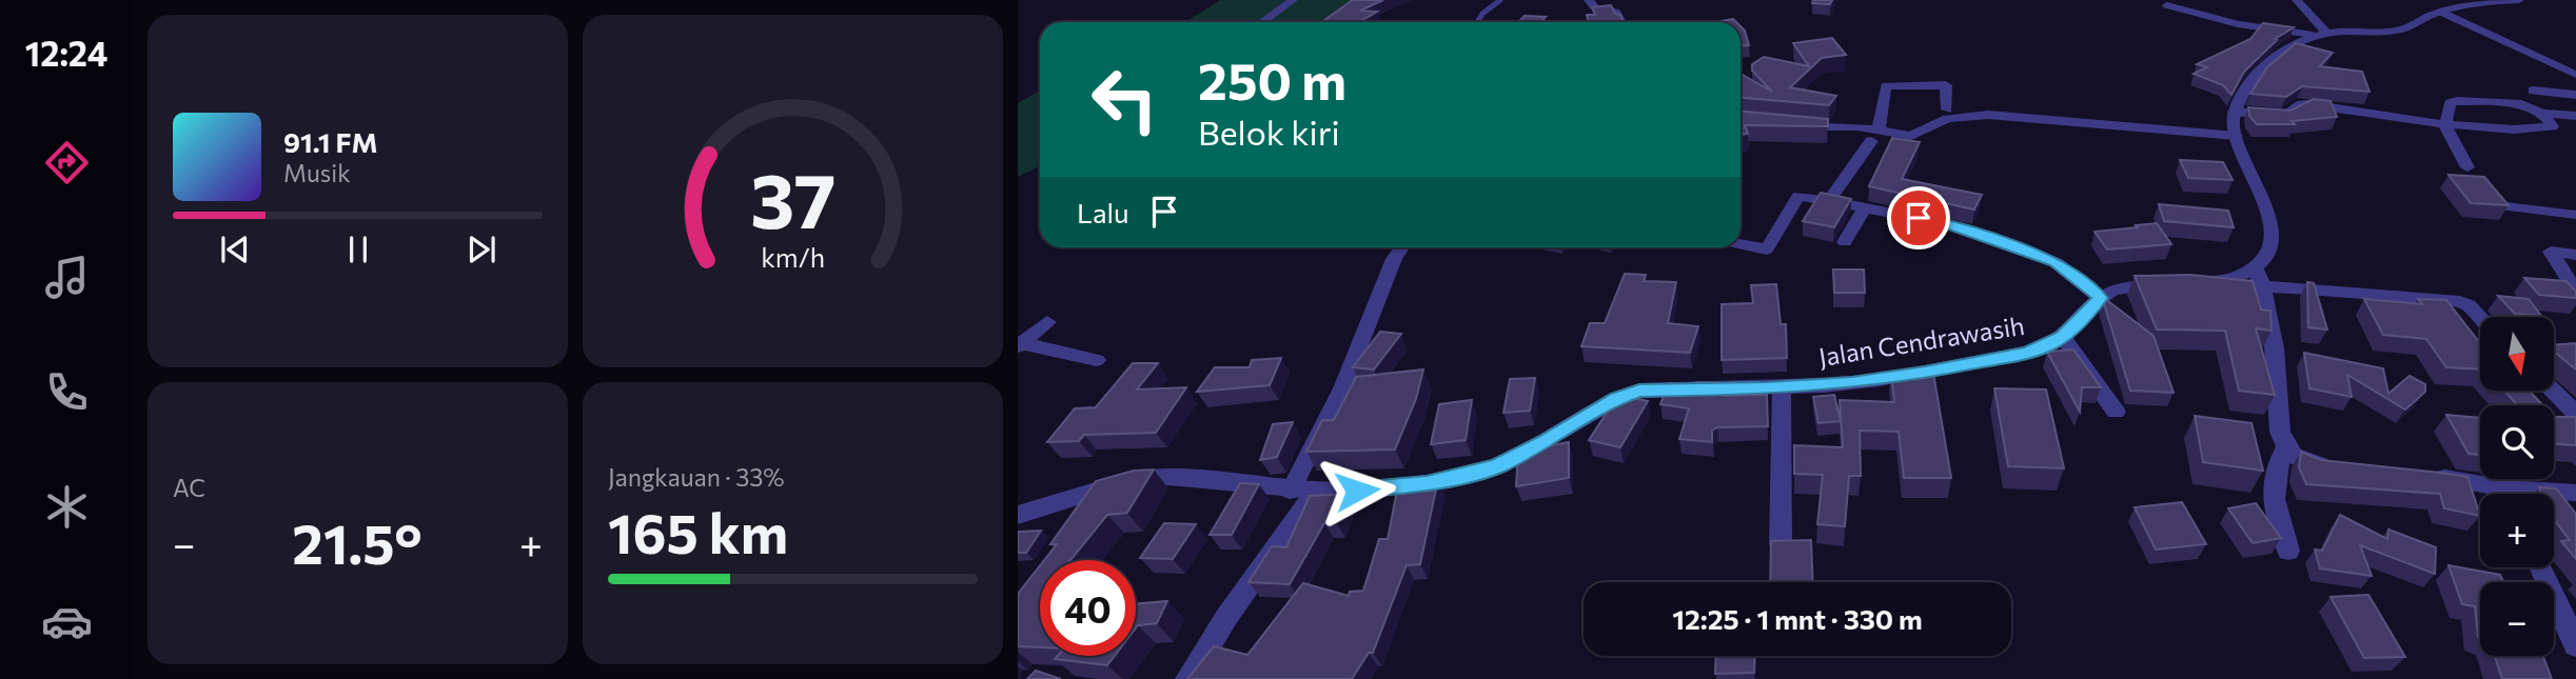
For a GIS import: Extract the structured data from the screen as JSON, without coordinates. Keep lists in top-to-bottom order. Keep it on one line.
{"streets":{"street":["Jalan Cendrawasih"]},"north":"bottom","page":{"tabs":"12:24","turn":["250 m","Belok kiri"],"song":["91.1 FM","Musik"],"then":"Lalu","map_buttons":["+","−"],"tile":["AC",["Jangkauan · 33%","165 km"]],"heat":["−","21.5°","+"],"limit":"40","trip":"12:25 · 1 mnt · 330 m","gauge":["37","km/h"]}}
